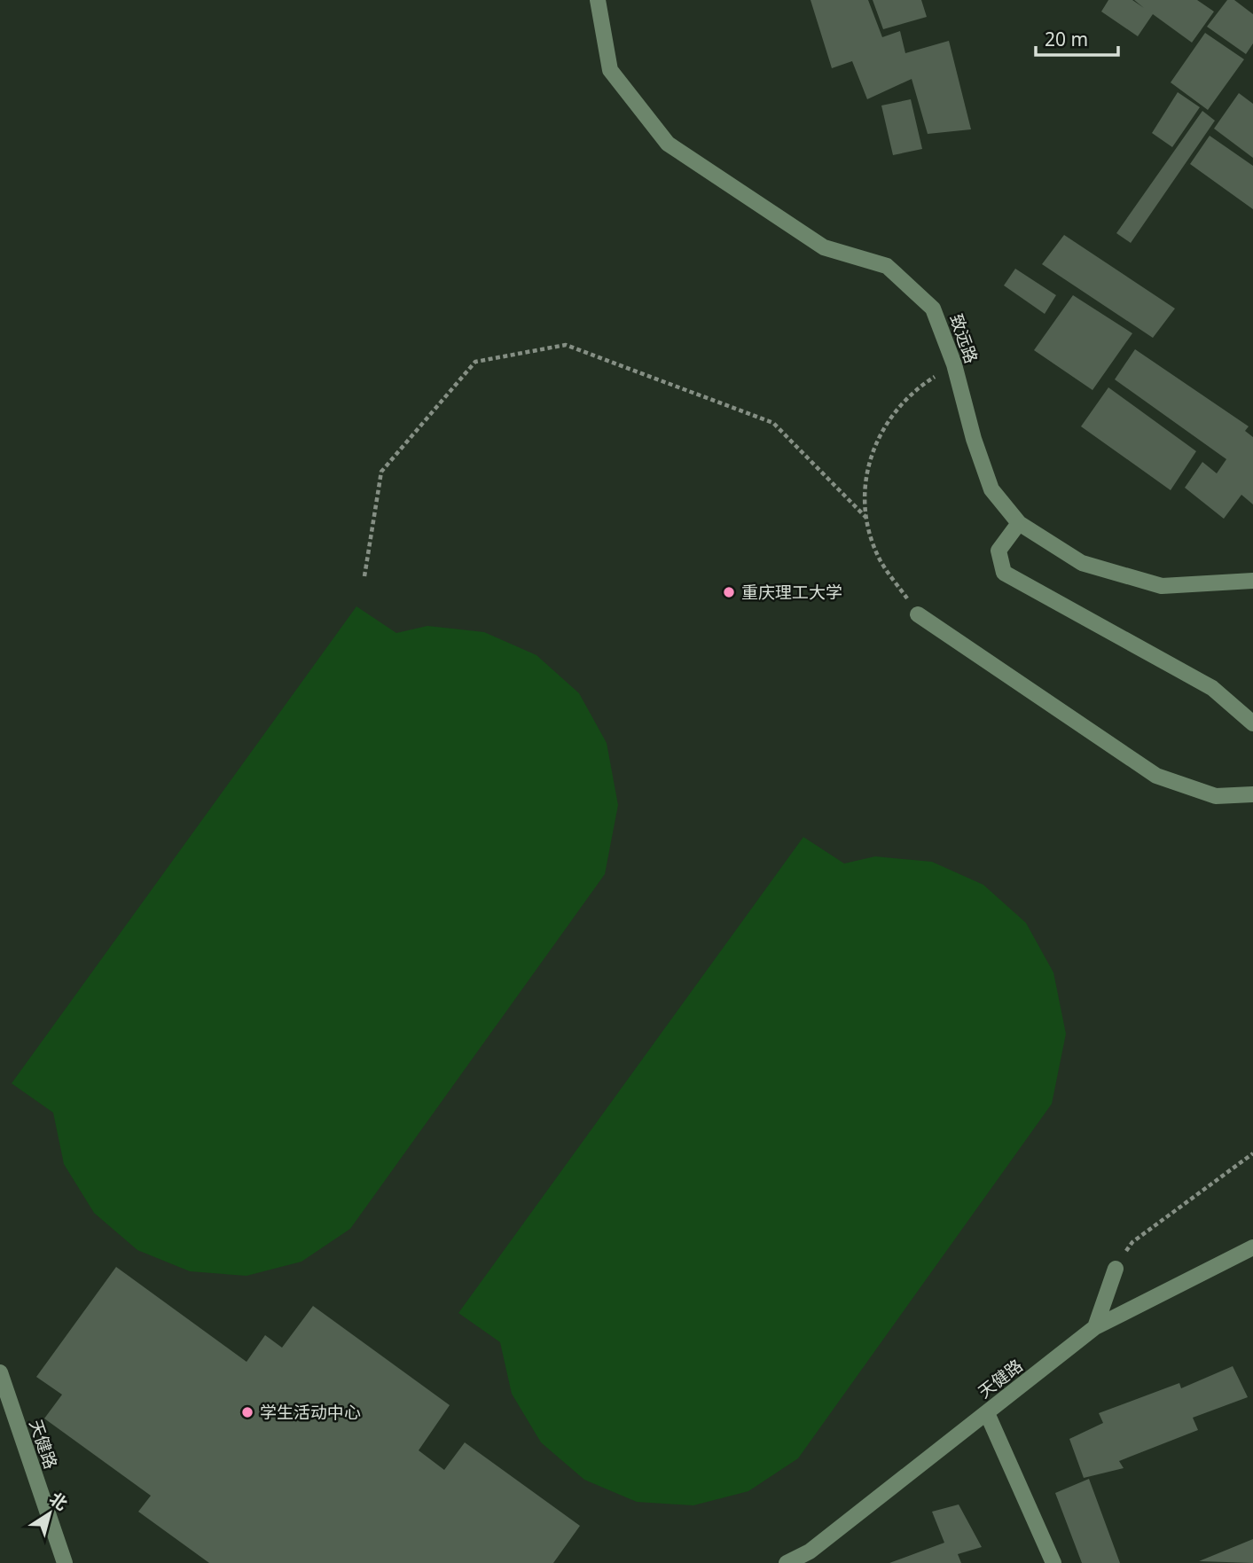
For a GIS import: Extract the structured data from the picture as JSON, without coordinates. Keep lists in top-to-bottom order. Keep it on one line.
{"streets":{"street":["致远路","天健路"]},"places":["重庆理工大学","学生活动中心"],"scale_bar":"20 m","north":"top right"}
